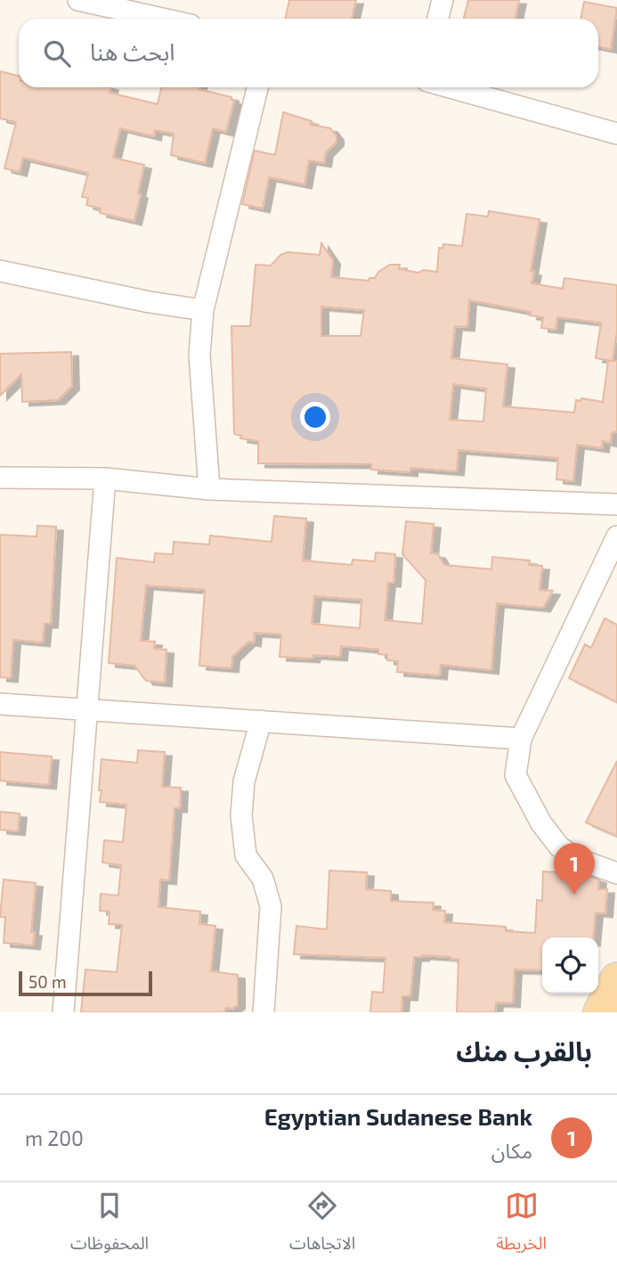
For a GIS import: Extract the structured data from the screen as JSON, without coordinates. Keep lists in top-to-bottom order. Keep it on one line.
{"scale_bar":"50 m","page":{"search":"ابحث هنا","pins":"1","scale":"50 m","heading":"بالقرب منك","list":[{"mark":"1","name":"Egyptian Sudanese Bank","note":"مكان","value":"200 m"}],"nav":["الخريطة","الاتجاهات","المحفوظات"]}}
